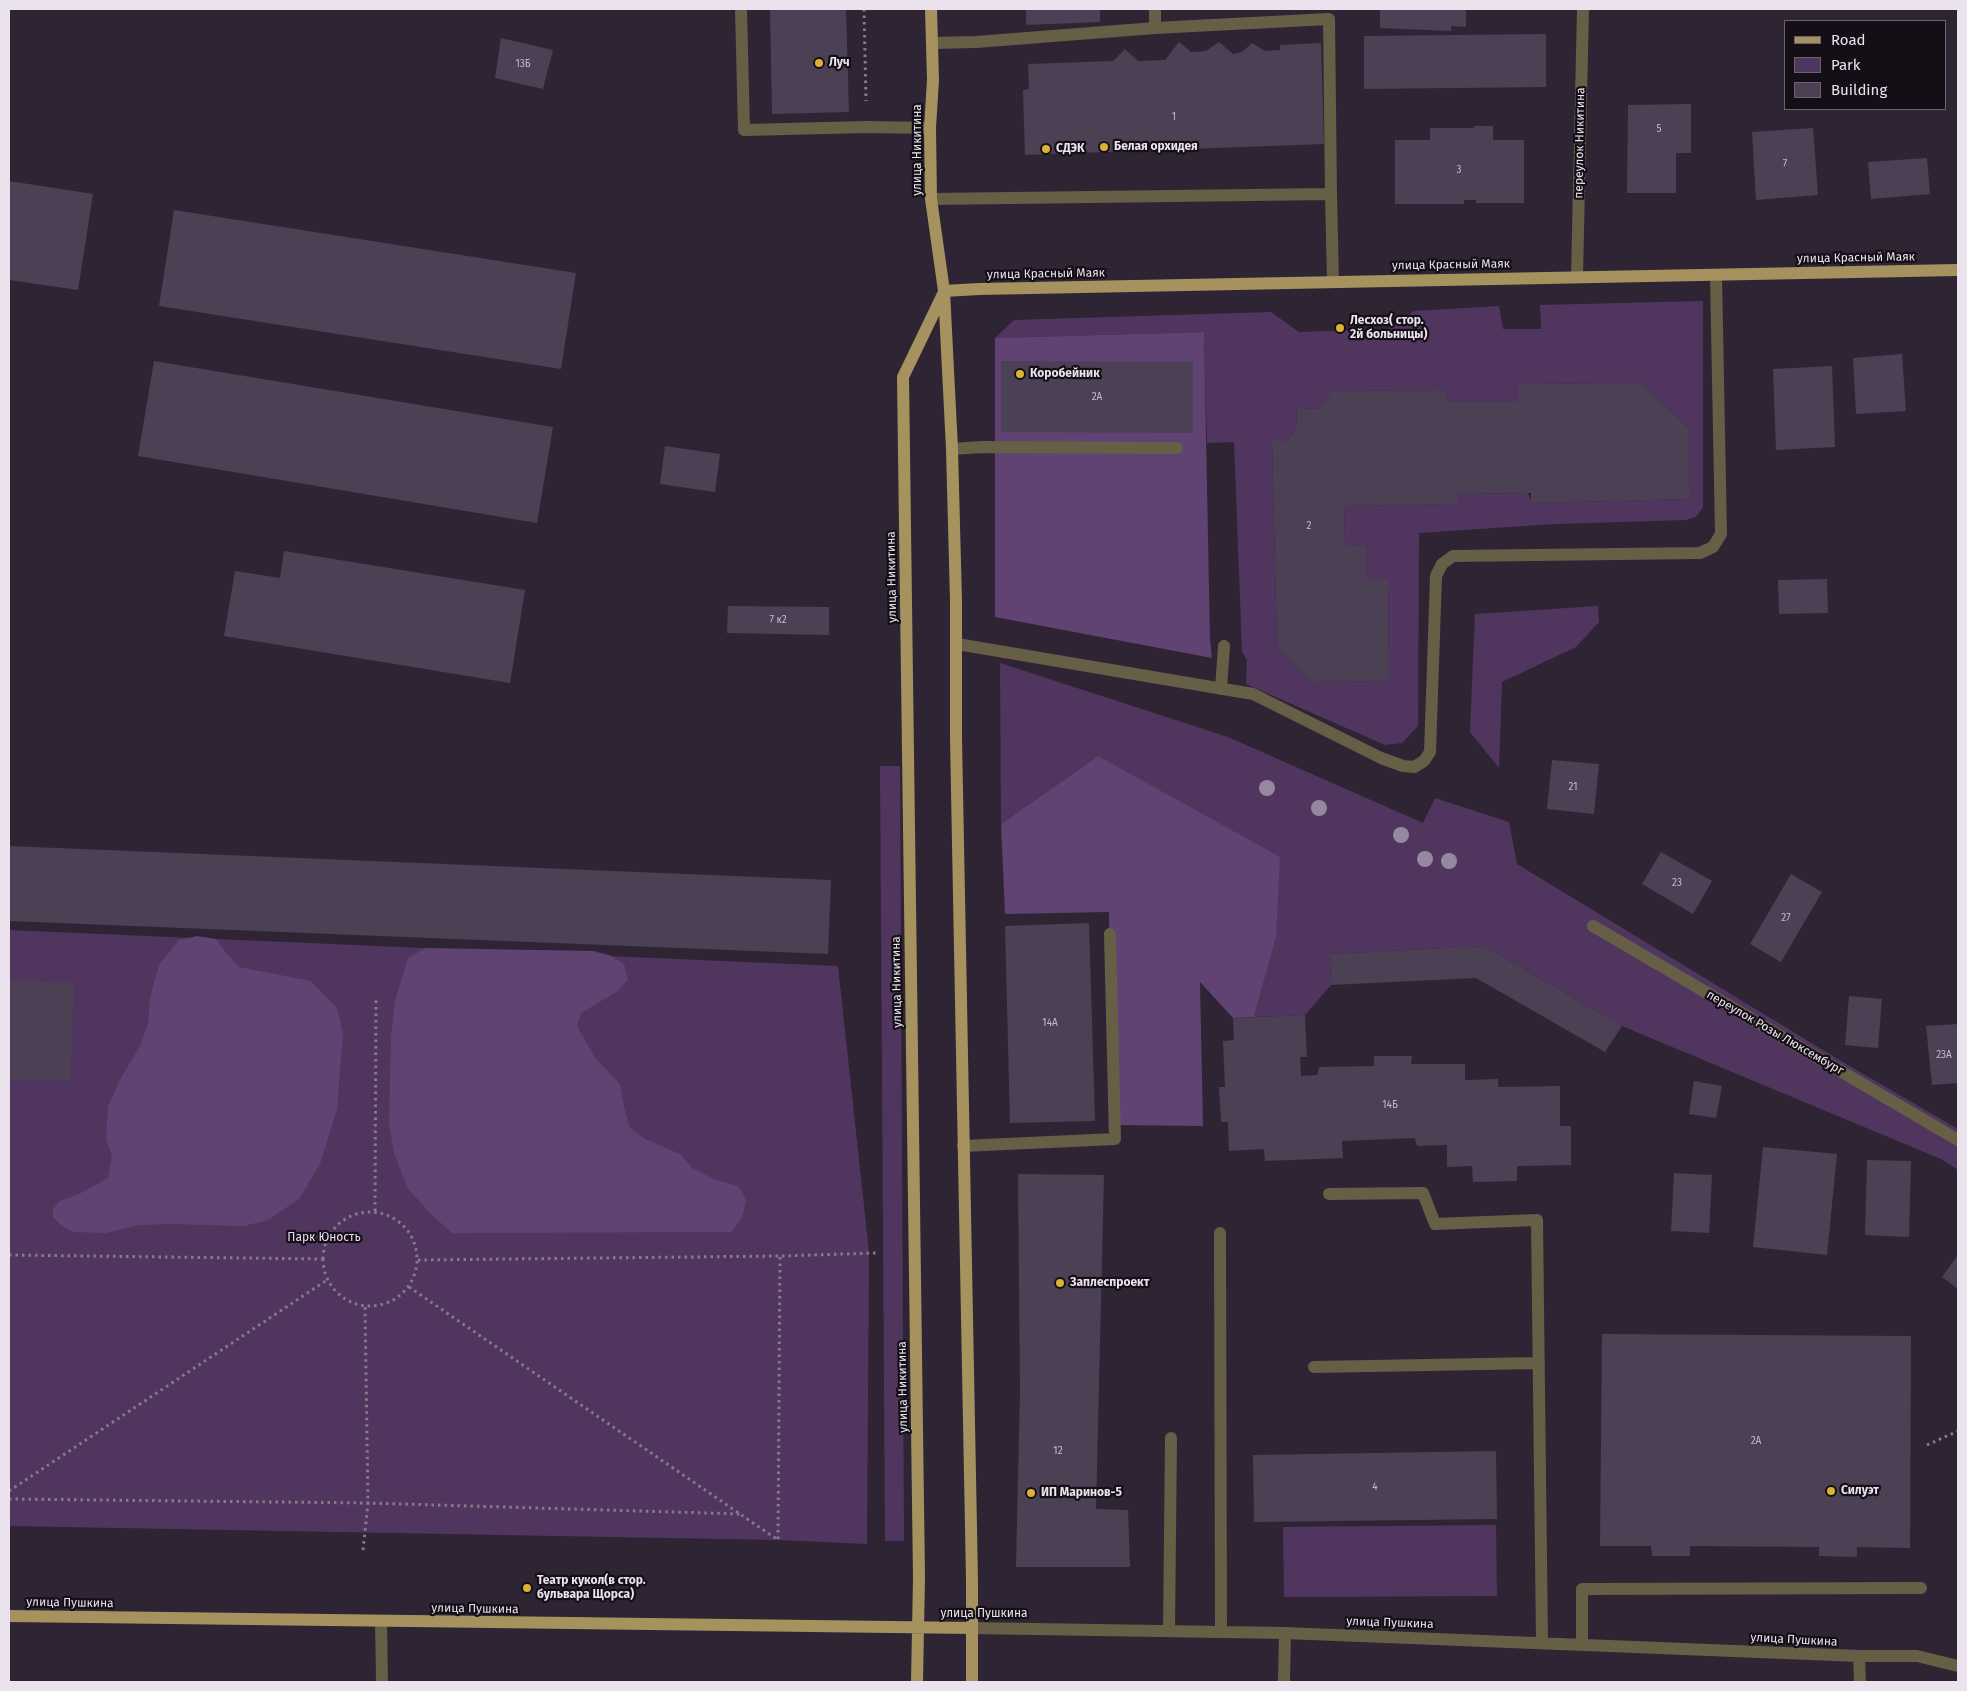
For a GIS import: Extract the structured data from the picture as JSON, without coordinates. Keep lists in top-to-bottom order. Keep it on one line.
{"streets":{"main road":["улица Никитина","улица Красный Маяк","улица Пушкина"],"street":["переулок Никитина","переулок Розы Люксембург"]},"crossings":[["переулок Никитина","улица Красный Маяк"],["улица Никитина","улица Красный Маяк"],["улица Никитина","улица Пушкина"]],"parks":["Парк Юность"],"places":["Луч","Белая орхидея","СДЭК","Лесхоз( стор. 2й больницы)","Коробейник","Заплеспроект","Силуэт","ИП Маринов-5","Театр кукол(в стор. бульвара Щорса)"],"house_numbers":["13Б","1","5","7","3","2А","2","7 к2","21","23","27","14А","23А","14Б","2А","12","4"],"legend":["Road","Park","Building"]}
